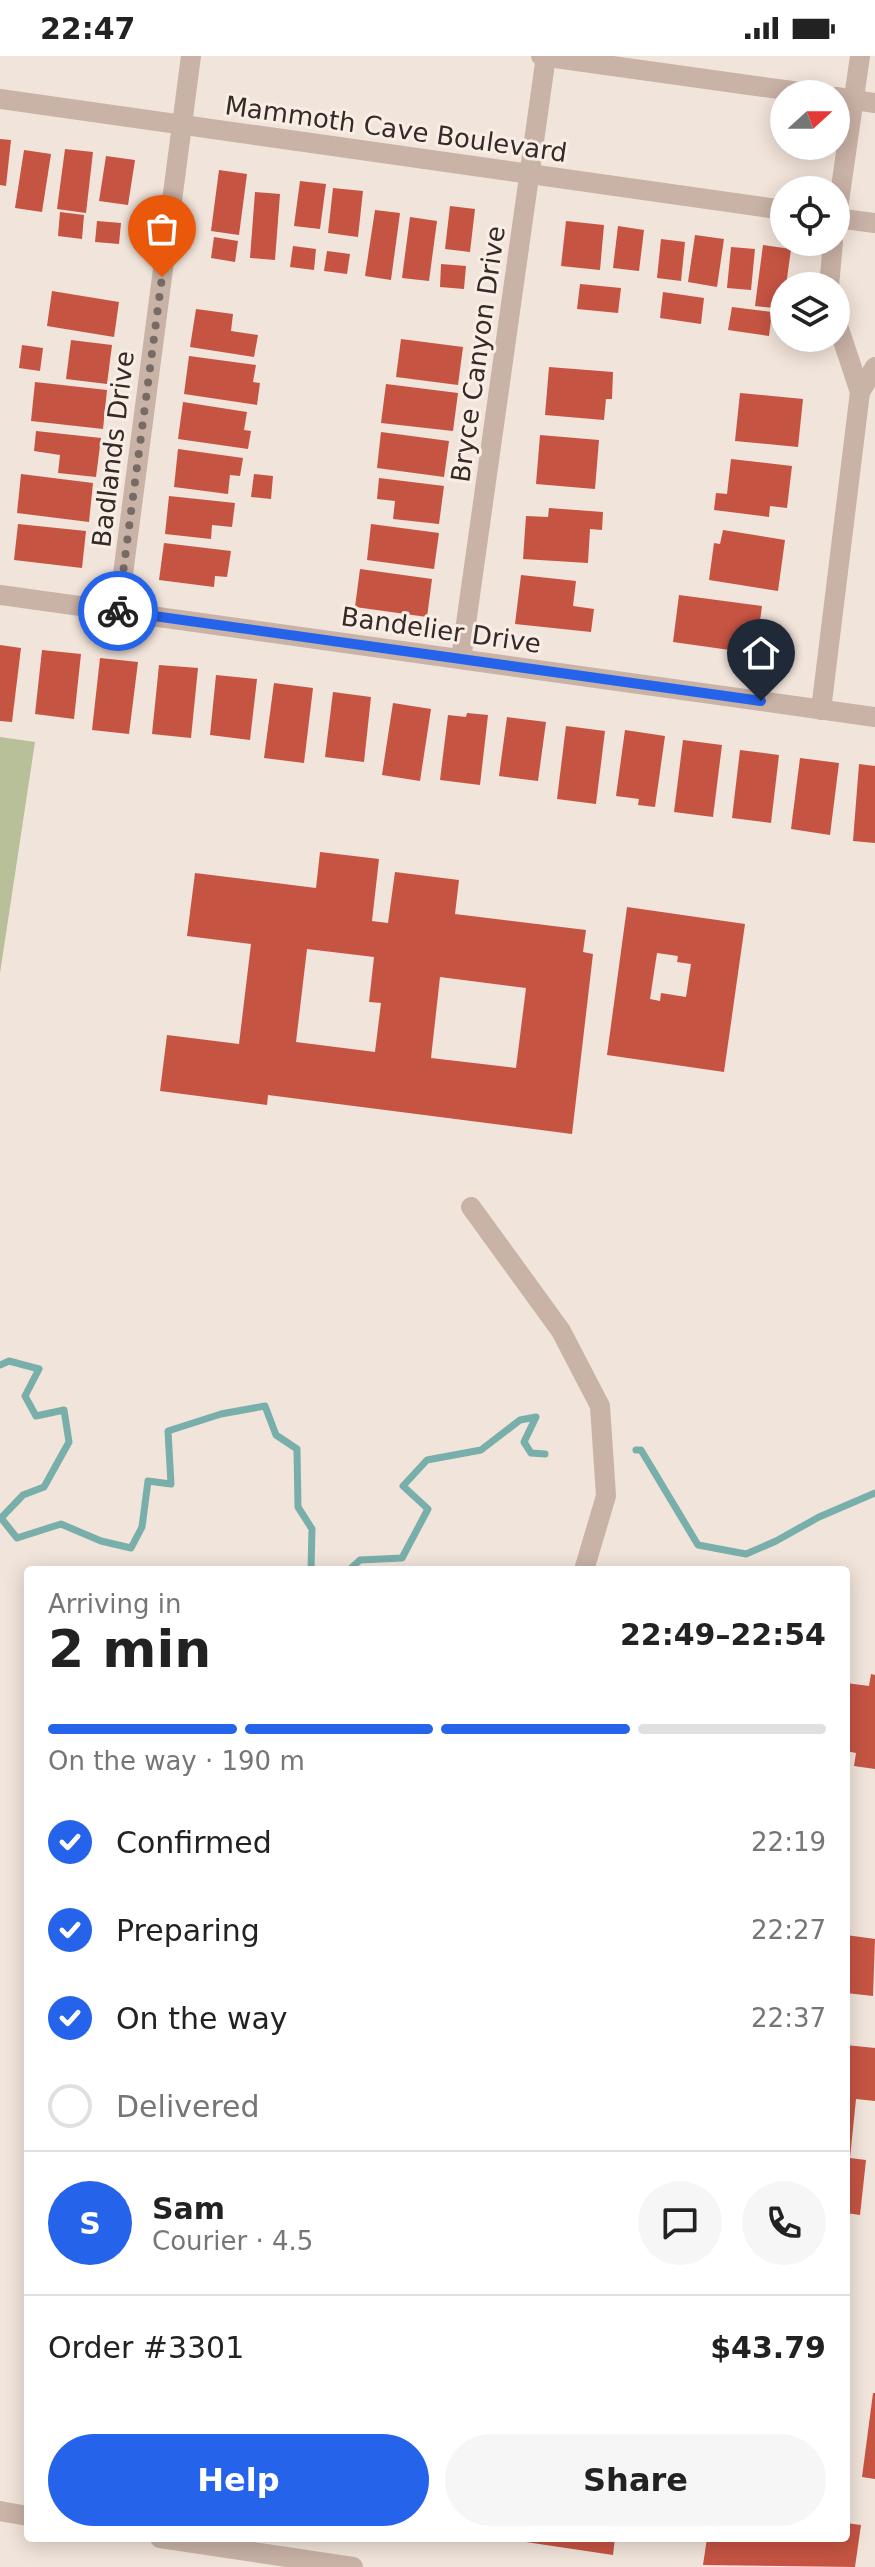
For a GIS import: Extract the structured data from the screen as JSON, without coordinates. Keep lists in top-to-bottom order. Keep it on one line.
{"streets":{"street":["Mammoth Cave Boulevard","Bryce Canyon Drive","Badlands Drive","Bandelier Drive"]},"crossings":[["Mammoth Cave Boulevard","Bryce Canyon Drive"],["Mammoth Cave Boulevard","Badlands Drive"],["Bryce Canyon Drive","Bandelier Drive"],["Badlands Drive","Bandelier Drive"]],"north":"right","page":{"status":"22:47","heading":["2 min","Arriving in","22:49–22:54"],"panel":["Sam","Courier · 4.5","Order #3301","$43.79"],"bar":"On the way · 190 m","list":[["Confirmed","22:19"],["Preparing","22:27"],["On the way","22:37"],"Delivered"],"round":"S","buttons":["Help","Share"]}}
